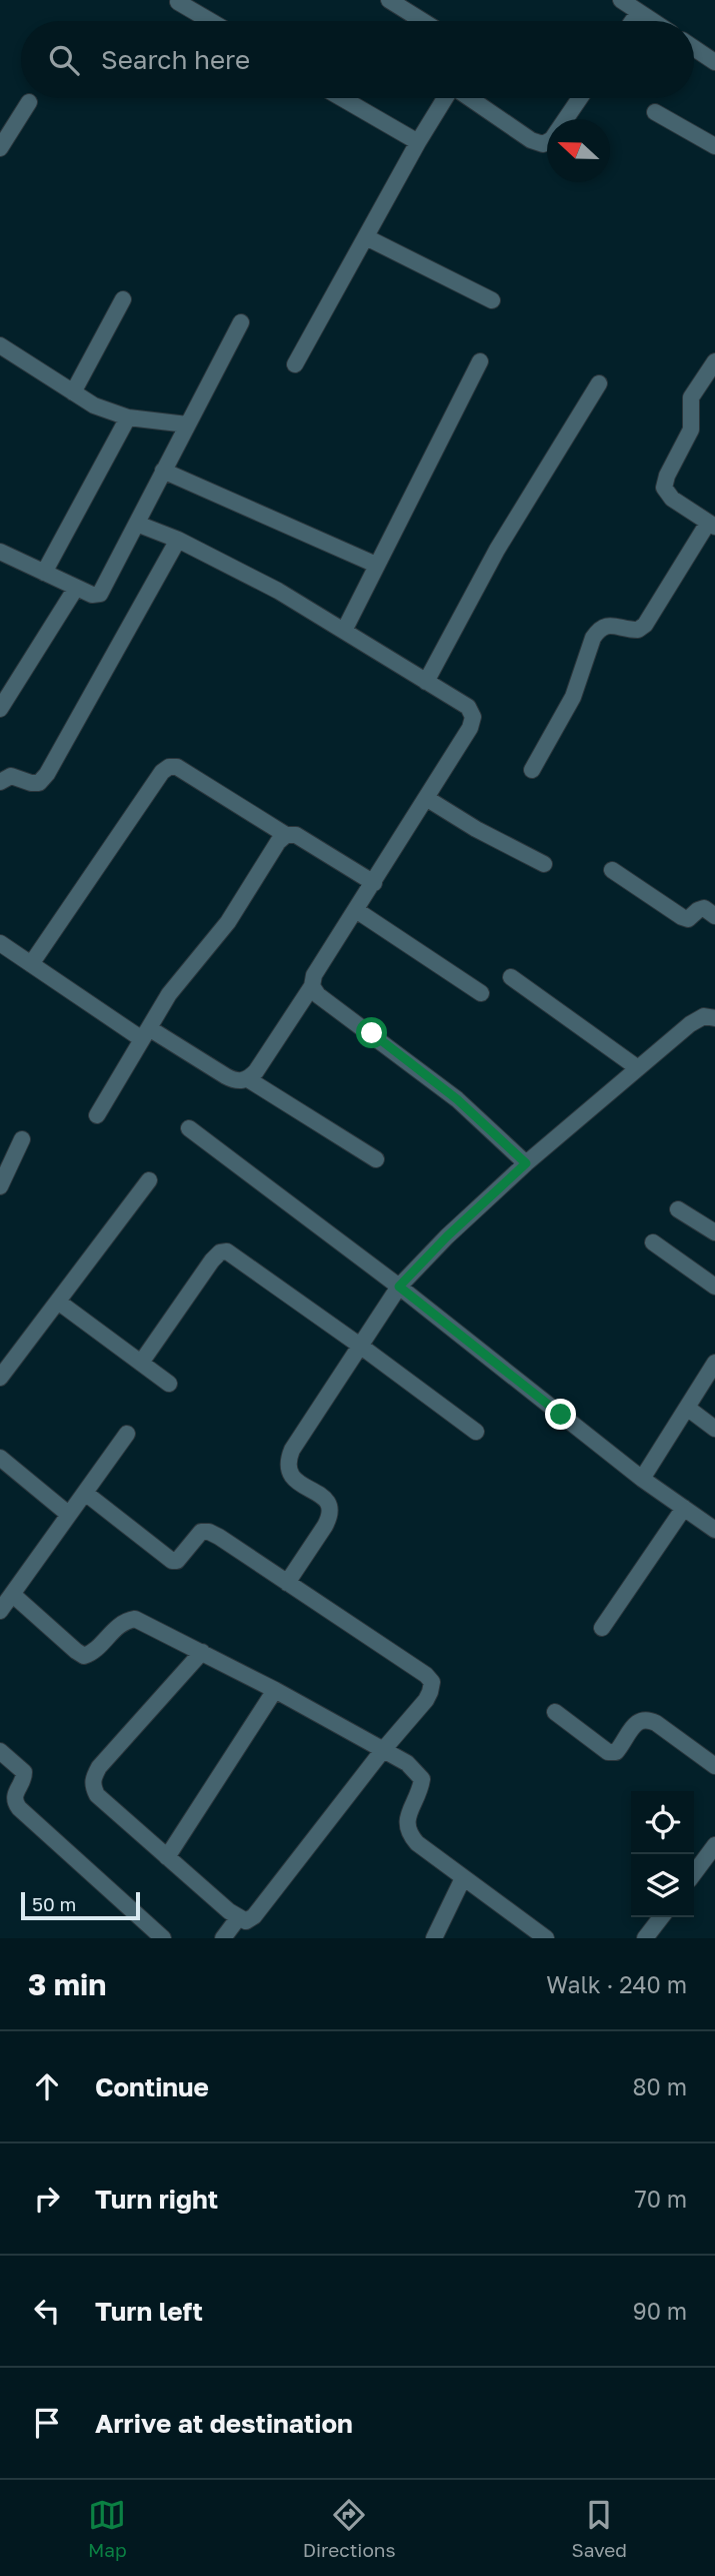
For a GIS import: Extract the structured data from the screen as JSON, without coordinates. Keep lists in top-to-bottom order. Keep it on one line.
{"scale_bar":"50 m","north":"left","page":{"search":"Search here","scale":"50 m","heading":["3 min","Walk · 240 m"],"list":[["Continue","80 m"],["Turn right","70 m"],["Turn left","90 m"],"Arrive at destination"],"nav":["Map","Directions","Saved"]}}
